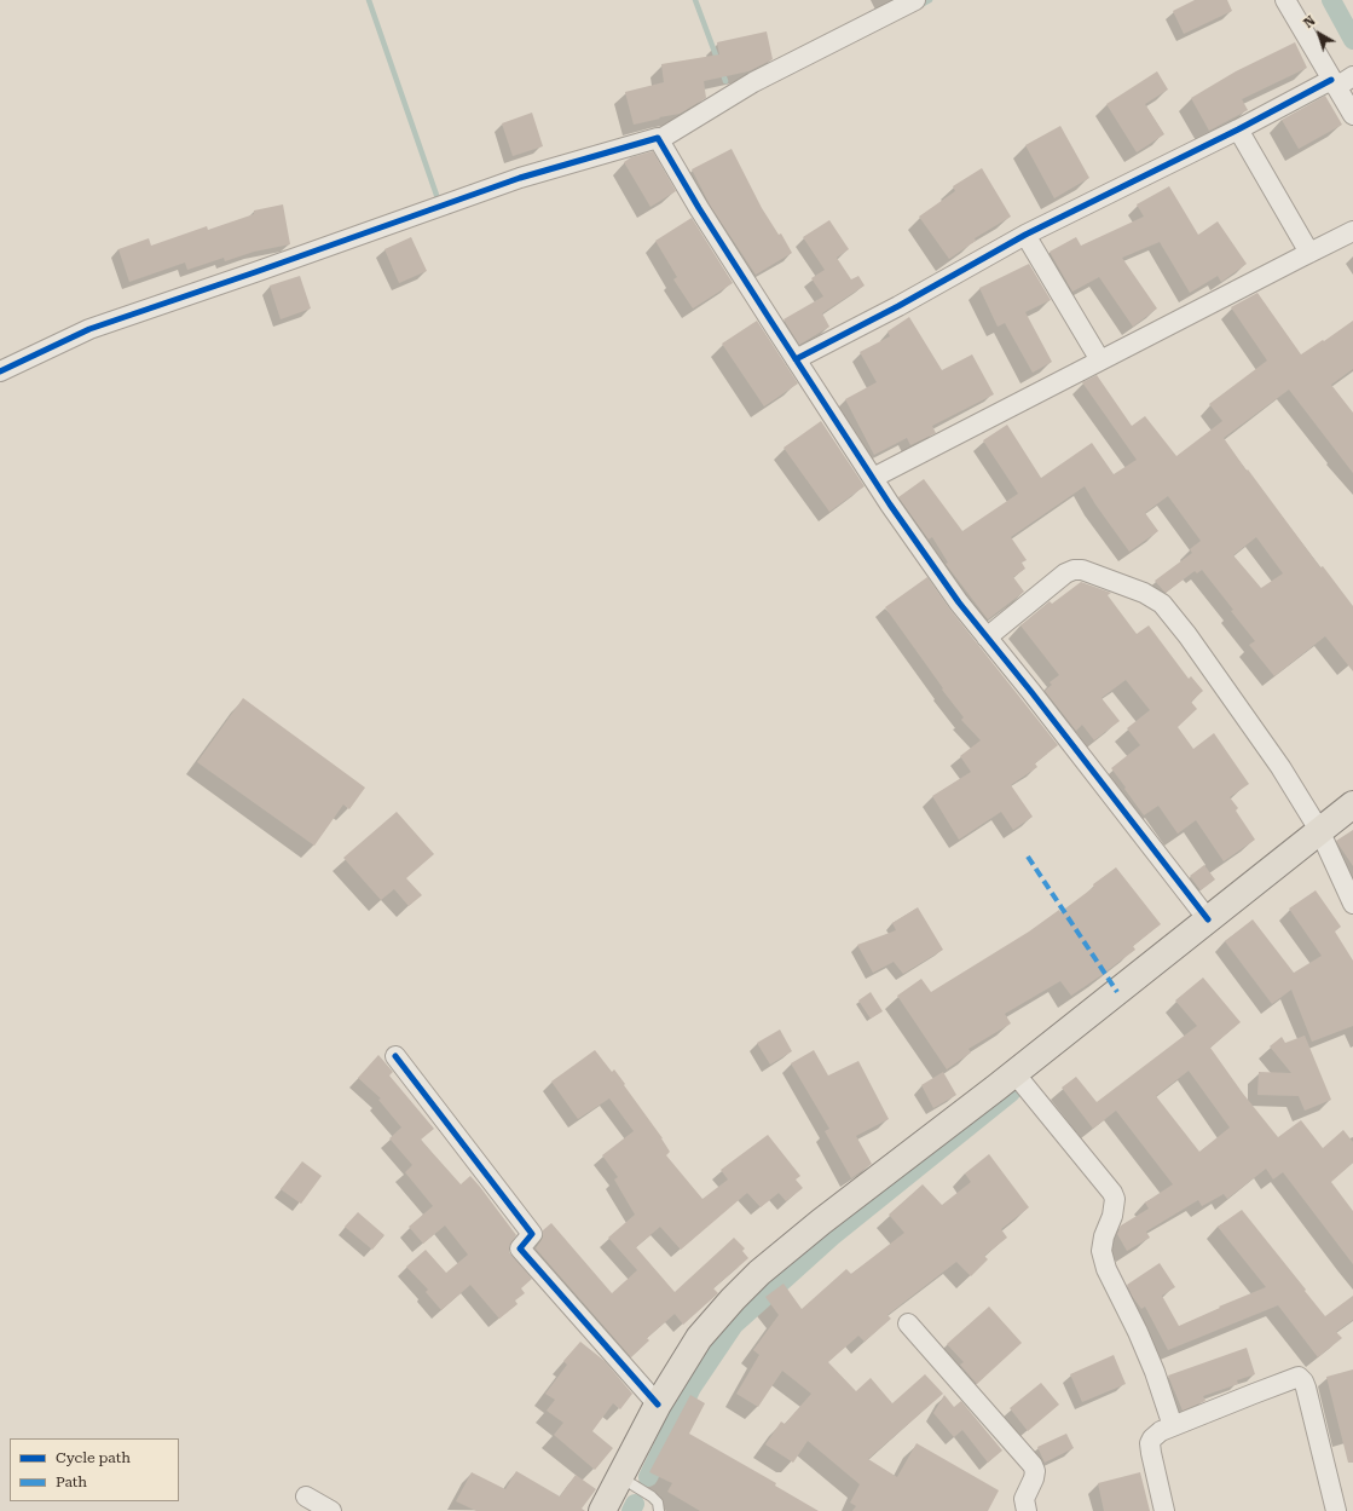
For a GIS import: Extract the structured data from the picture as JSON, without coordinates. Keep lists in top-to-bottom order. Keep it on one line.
{"legend":["Cycle path","Path"],"north":"top left"}
